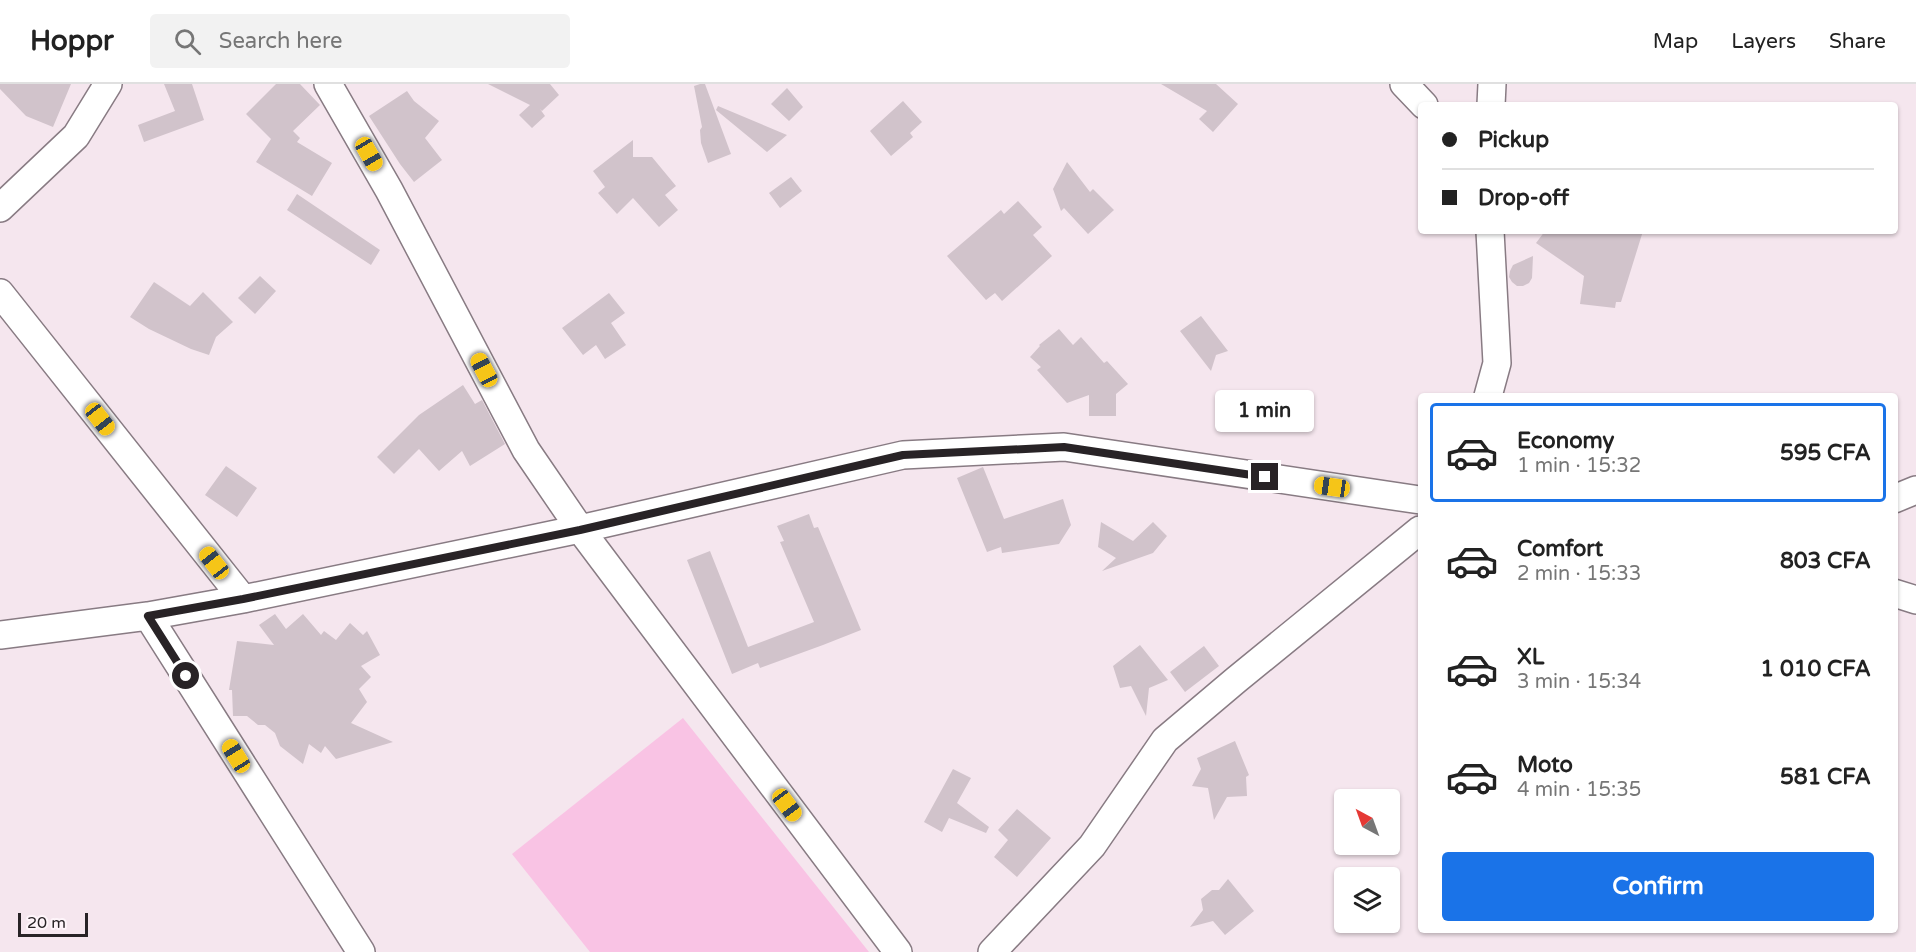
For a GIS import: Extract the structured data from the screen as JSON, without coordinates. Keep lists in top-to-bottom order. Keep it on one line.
{"scale_bar":"20 m","north":"top left","page":{"header":"Hoppr","search":"Search here","nav":["Map","Layers","Share"],"banner":["Pickup","Drop-off"],"bubble":"1 min","list":[{"name":"Economy","note":"1 min · 15:32","value":"595 CFA"},{"name":"Comfort","note":"2 min · 15:33","value":"803 CFA"},{"name":"XL","note":"3 min · 15:34","value":"1 010 CFA"},{"name":"Moto","note":"4 min · 15:35","value":"581 CFA"}],"buttons":"Confirm","scale":"20 m"}}
